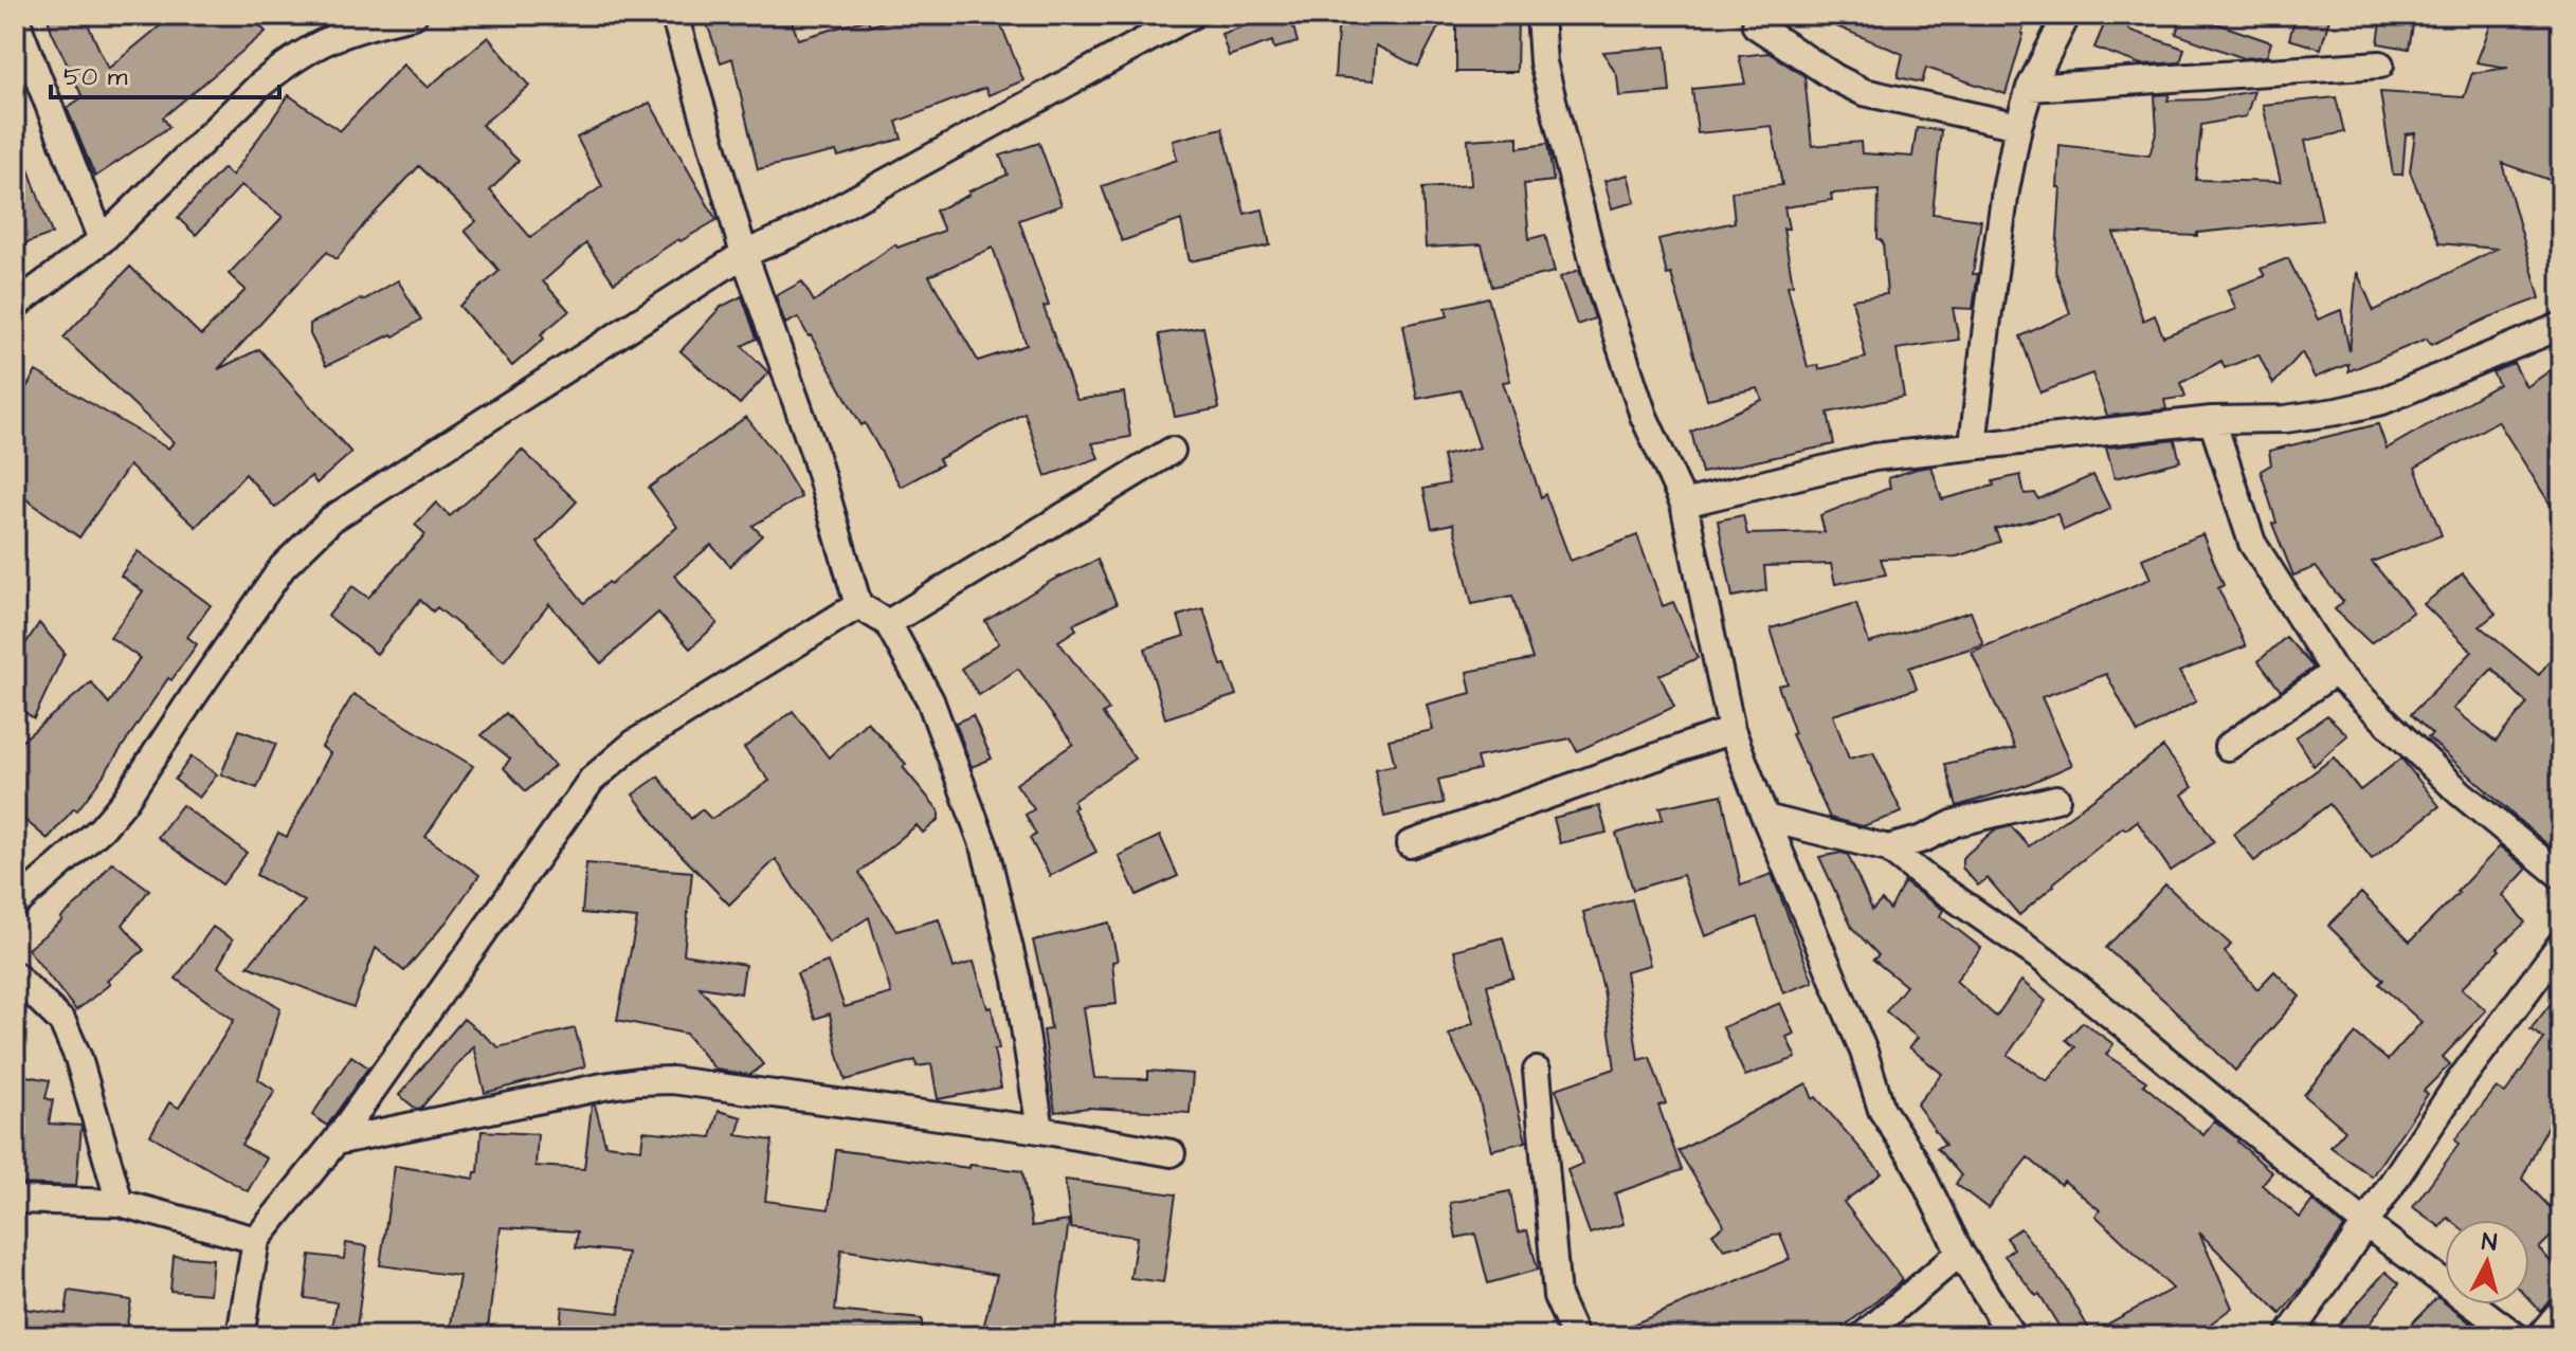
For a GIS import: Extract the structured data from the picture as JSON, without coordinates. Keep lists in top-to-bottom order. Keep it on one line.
{"scale_bar":"50 m","north":"top"}
